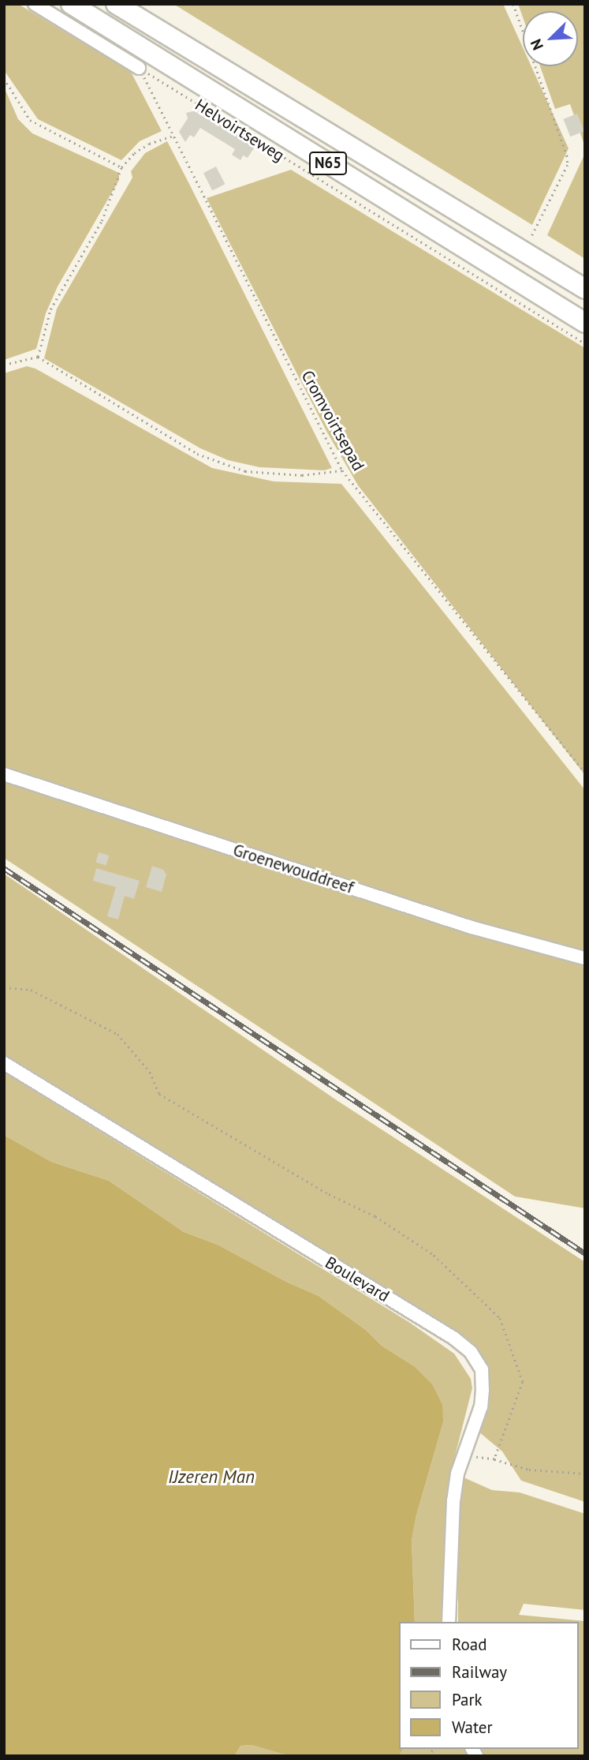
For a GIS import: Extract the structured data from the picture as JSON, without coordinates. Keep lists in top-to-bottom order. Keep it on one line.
{"streets":{"main road":["Helvoirtseweg","N65"],"street":["Groenewouddreef","Boulevard"],"path":["Cromvoirtsepad"]},"crossings":[["Helvoirtseweg","Cromvoirtsepad"]],"water":["IJzeren Man"],"legend":["Road","Railway","Park","Water"],"north":"bottom left"}
